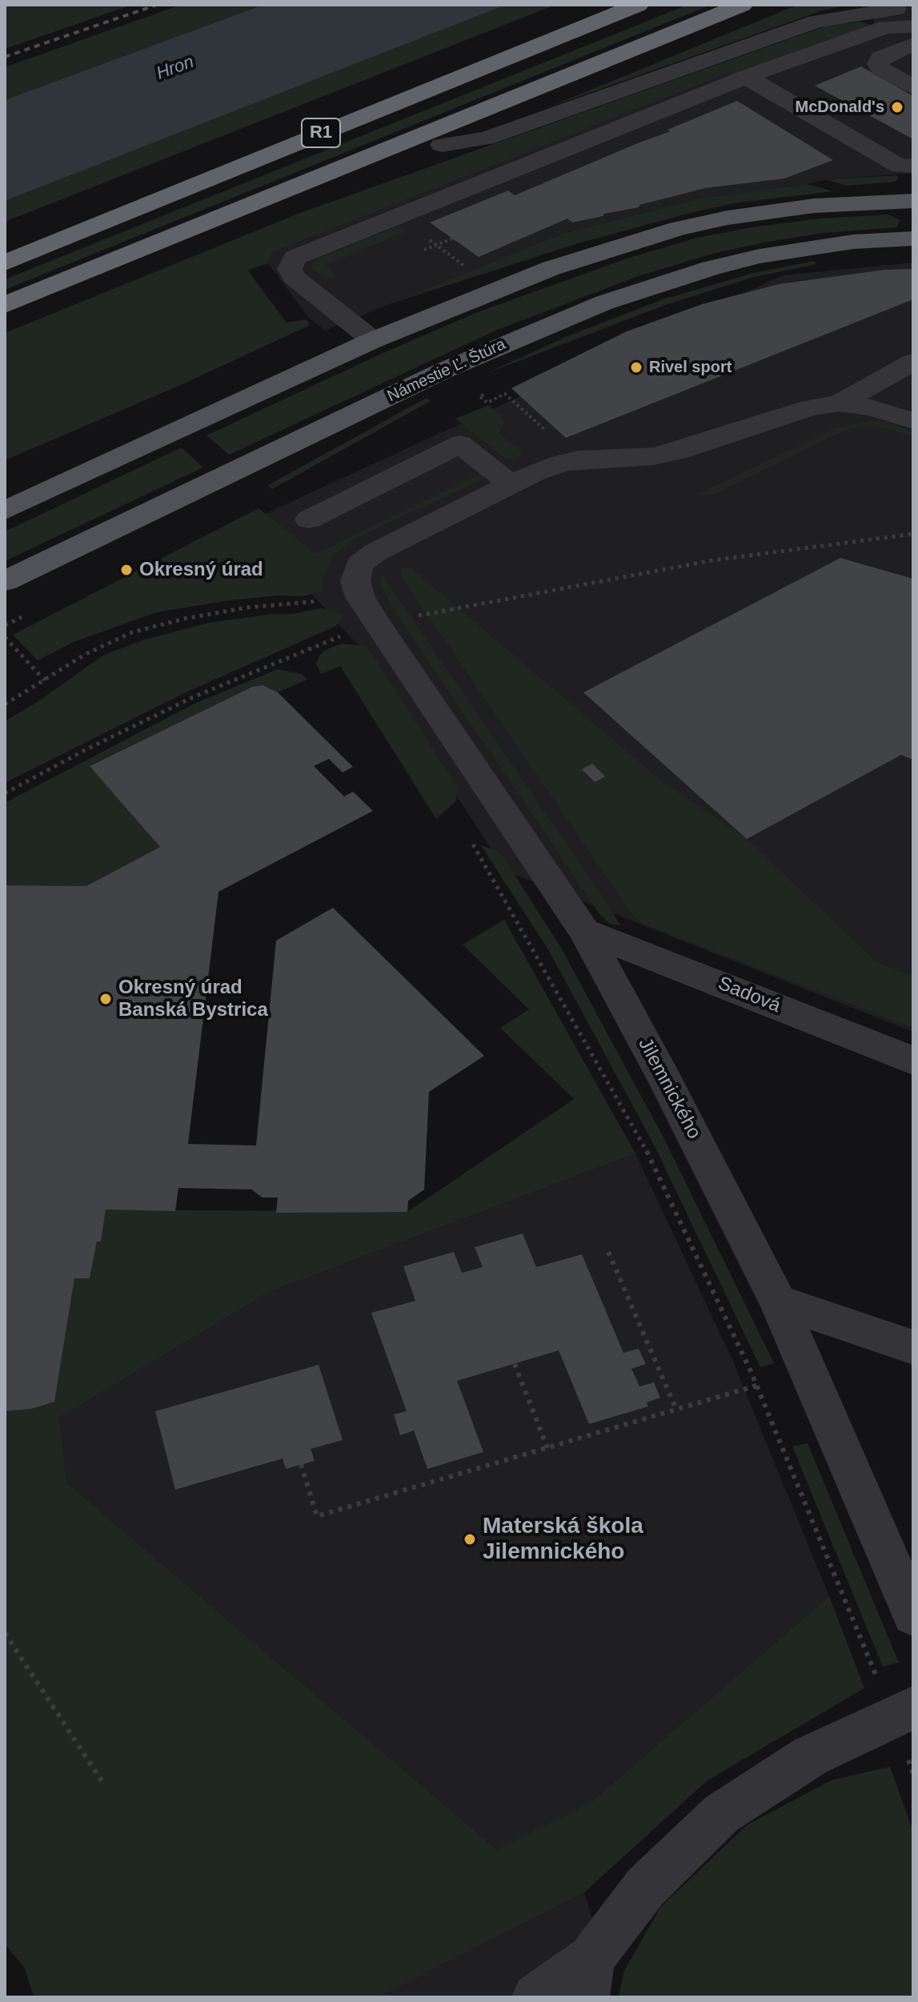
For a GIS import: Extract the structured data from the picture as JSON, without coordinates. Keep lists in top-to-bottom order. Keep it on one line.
{"streets":{"highway":["R1"],"main road":["Námestie Ľ. Štúra"],"street":["Sadová","Jilemnického"]},"crossings":[["Sadová","Jilemnického"]],"water":["Hron"],"places":["McDonald's","Rivel sport","Okresný úrad","Okresný úrad Banská Bystrica","Materská škola Jilemnického"]}
